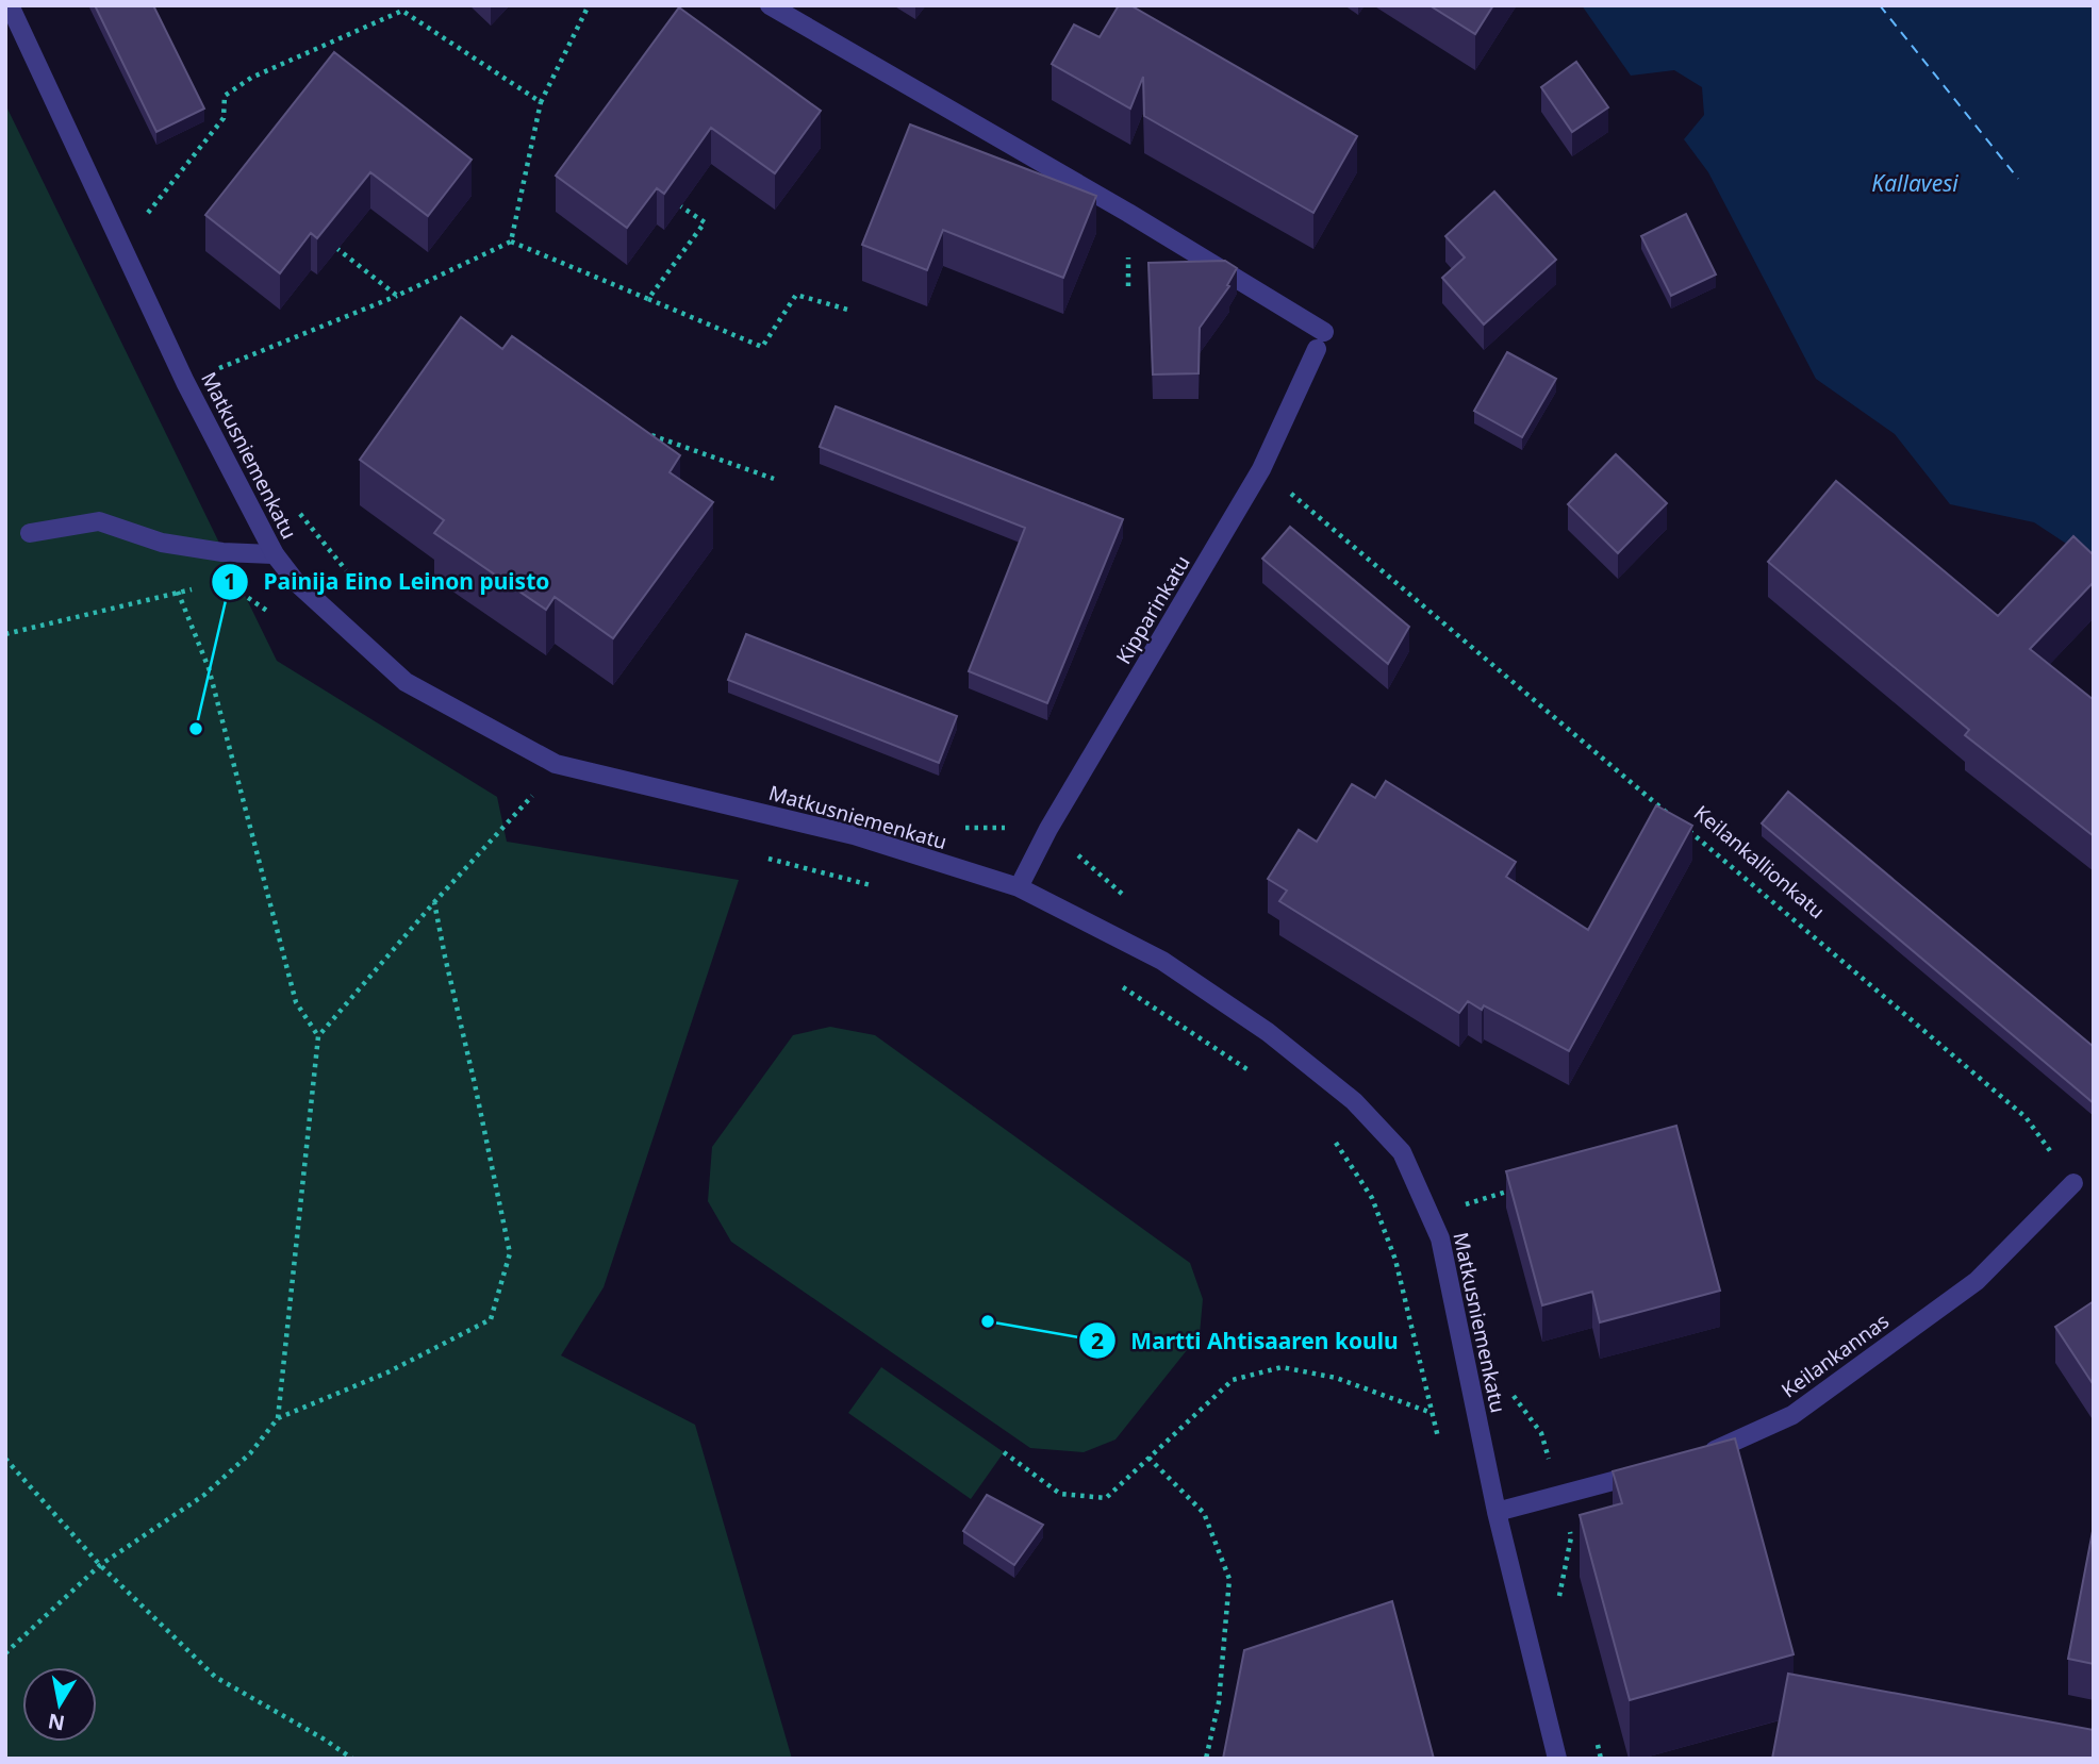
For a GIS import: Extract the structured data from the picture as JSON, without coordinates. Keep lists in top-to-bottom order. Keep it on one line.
{"streets":{"street":["Matkusniemenkatu","Kipparinkatu","Keilankannas"],"path":["Keilankallionkatu"]},"crossings":[["Matkusniemenkatu","Kipparinkatu"],["Kipparinkatu","Keilankallionkatu"],["Keilankallionkatu","Keilankannas"]],"water":["Kallavesi"],"places":["Painija Eino Leinon puisto","Martti Ahtisaaren koulu"],"north":"bottom"}
